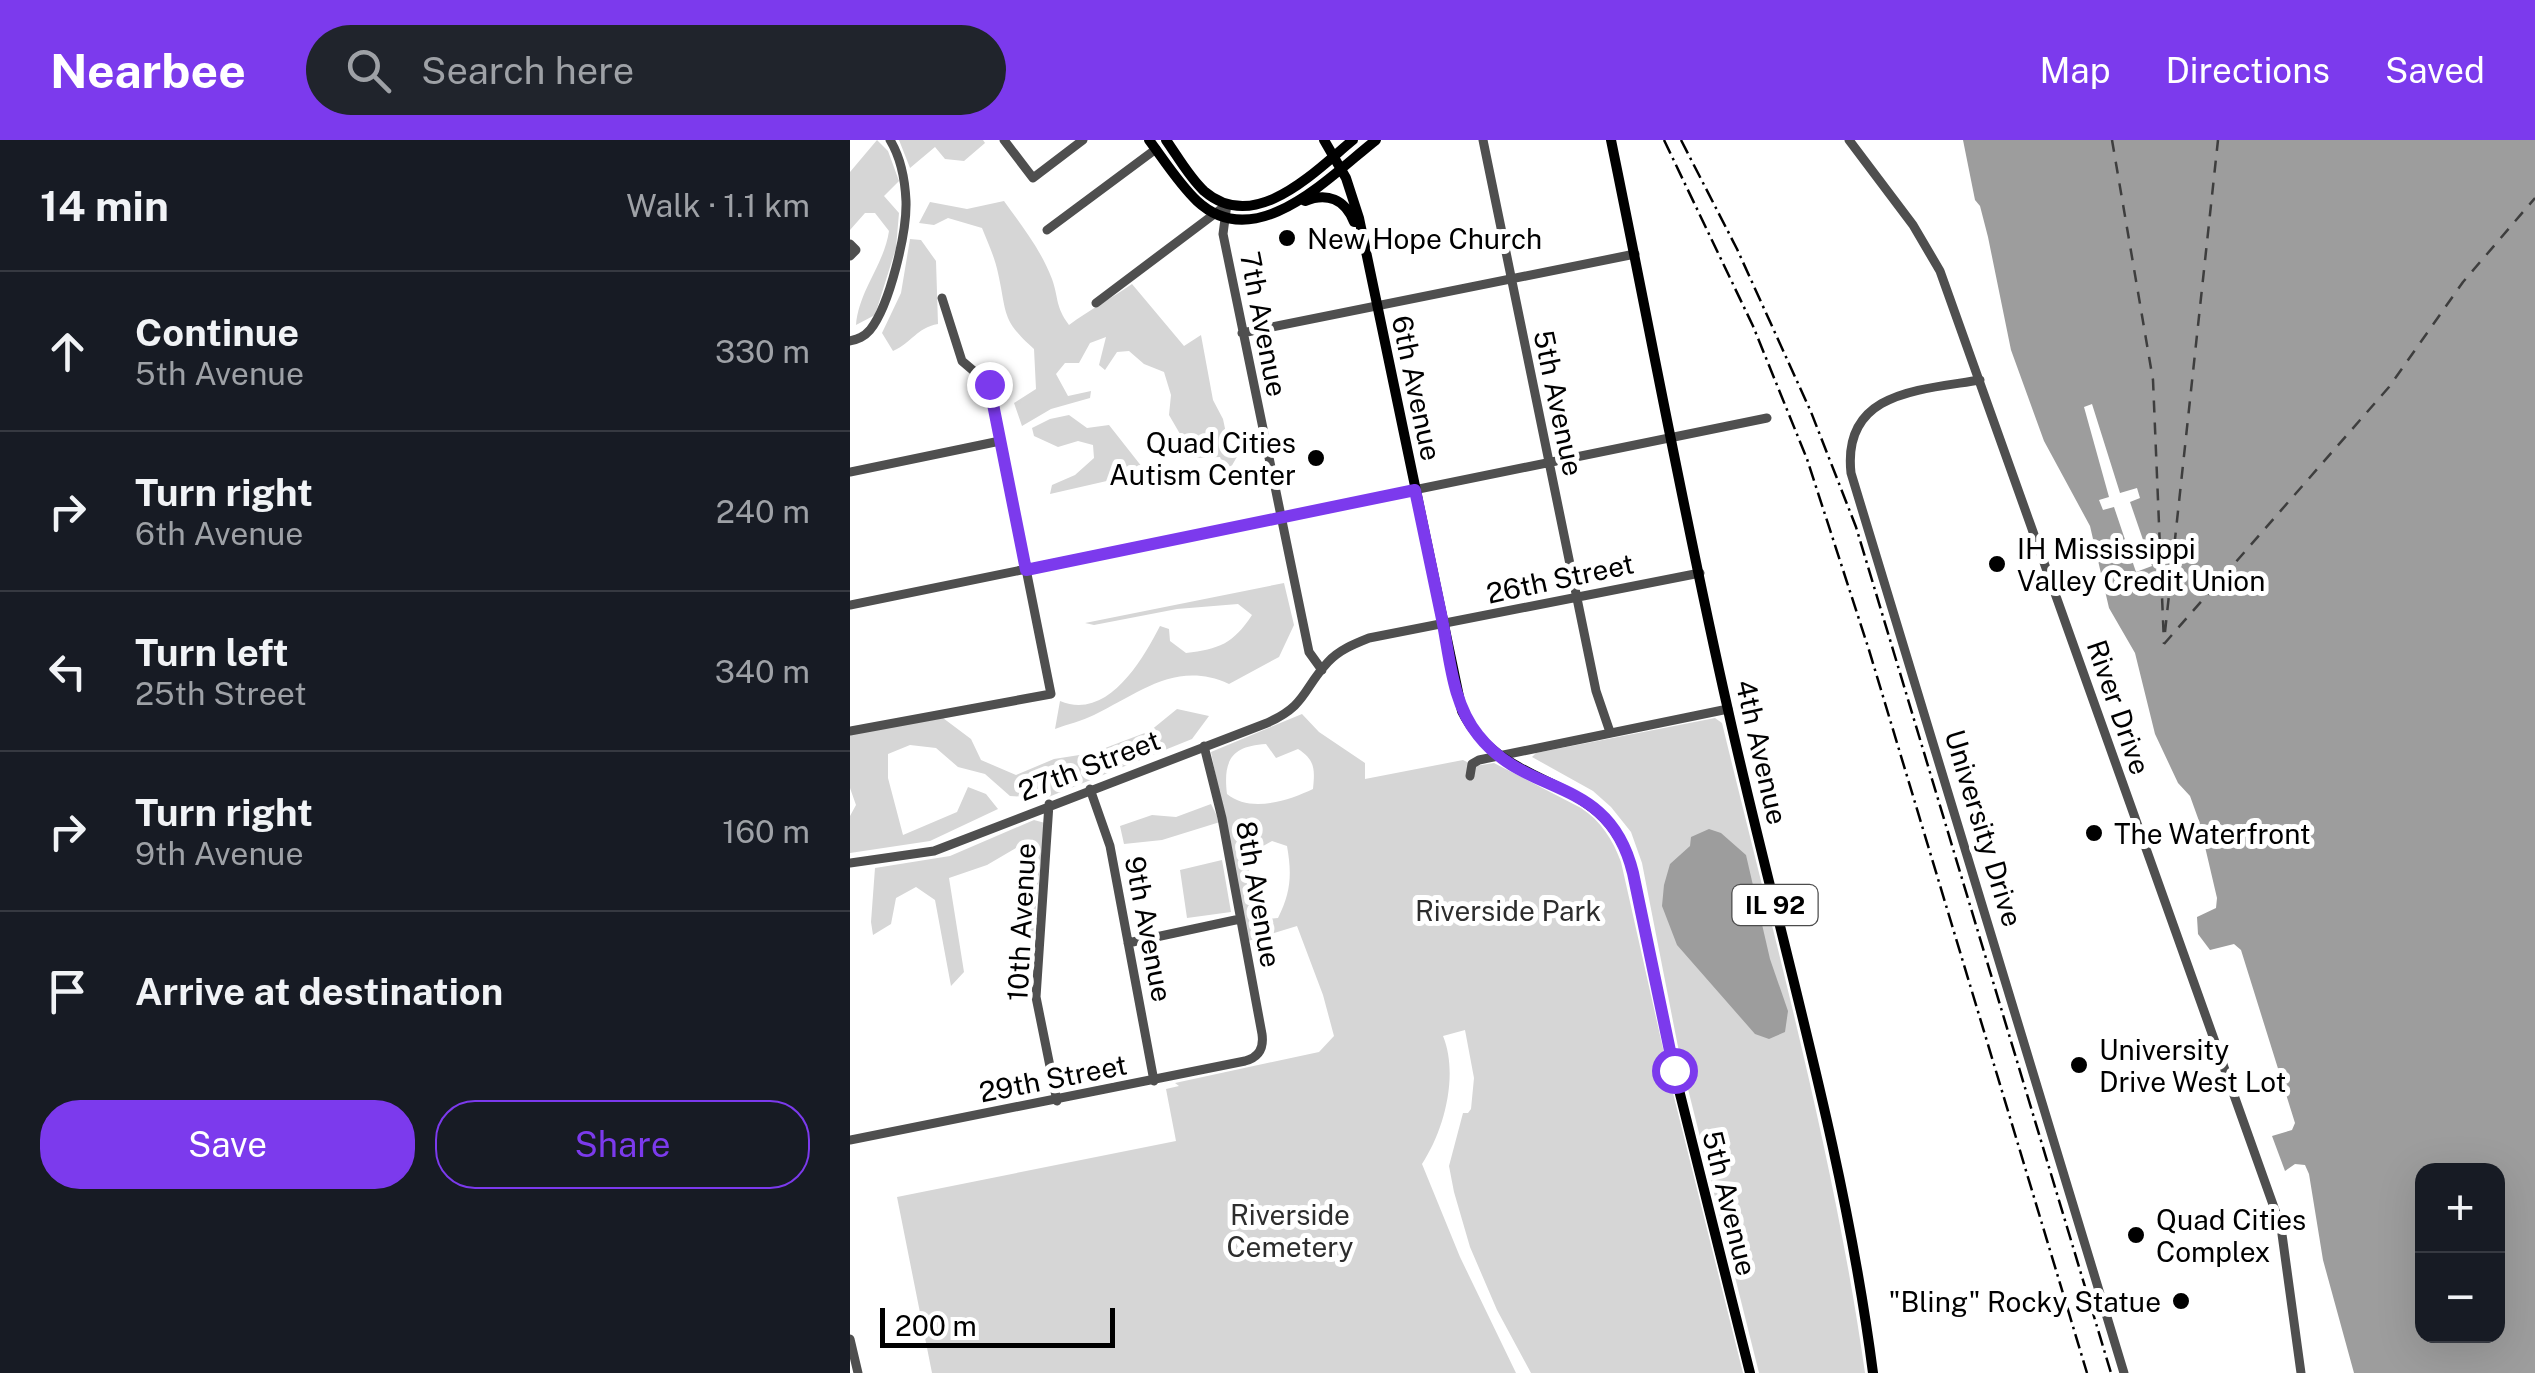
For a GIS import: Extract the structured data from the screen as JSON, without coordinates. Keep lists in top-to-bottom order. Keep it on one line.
{"streets":{"main road":["6th Avenue","5th Avenue","4th Avenue","IL 92"],"street":["7th Avenue","26th Street","River Drive","27th Street","University Drive","8th Avenue","10th Avenue","9th Avenue","29th Street"]},"crossings":[["7th Avenue","26th Street"],["7th Avenue","27th Street"],["6th Avenue","5th Avenue"],["6th Avenue","26th Street"],["5th Avenue","26th Street"],["26th Street","4th Avenue"],["26th Street","27th Street"],["River Drive","University Drive"],["27th Street","8th Avenue"],["27th Street","10th Avenue"],["27th Street","9th Avenue"],["8th Avenue","29th Street"],["10th Avenue","29th Street"],["9th Avenue","29th Street"]],"parks":["Riverside Park","Riverside Cemetery"],"places":["New Hope Church","Quad Cities Autism Center","IH Mississippi Valley Credit Union","The Waterfront","University Drive West Lot","Quad Cities Complex","\"Bling\" Rocky Statue"],"scale_bar":"200 m","page":{"header":"Nearbee","search":"Search here","nav":["Map","Directions","Saved"],"heading":["14 min","Walk · 1.1 km"],"list":[["Continue","5th Avenue","330 m"],["Turn right","6th Avenue","240 m"],["Turn left","25th Street","340 m"],["Turn right","9th Avenue","160 m"],"Arrive at destination"],"buttons":["Save","Share"],"map_buttons":["+","−"],"scale":"200 m"}}
